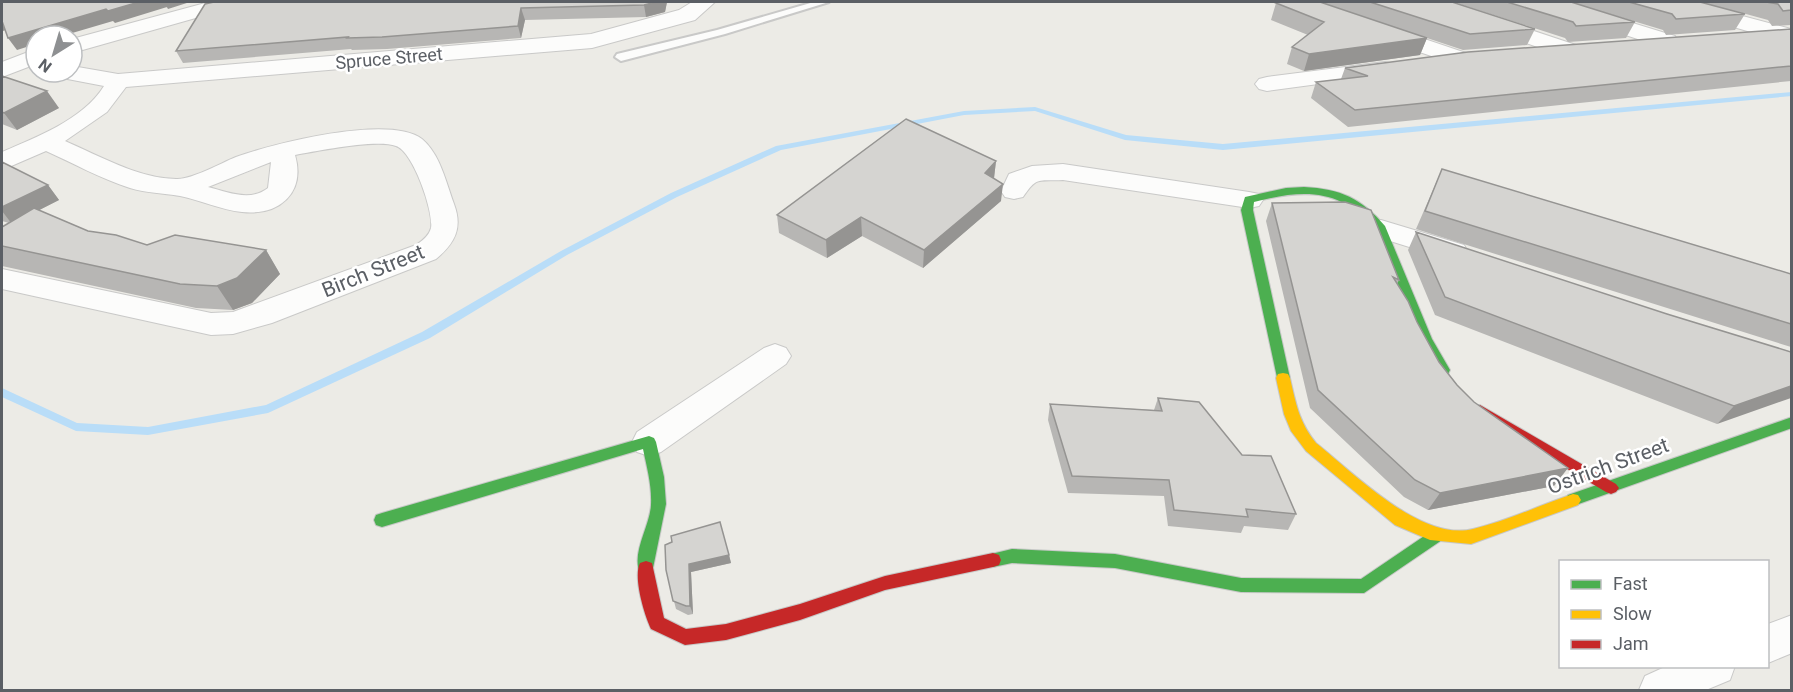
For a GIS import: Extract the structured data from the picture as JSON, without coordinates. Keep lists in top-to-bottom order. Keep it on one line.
{"streets":{"street":["Spruce Street","Birch Street","Ostrich Street"]},"legend":["Fast","Slow","Jam"],"north":"bottom left"}
